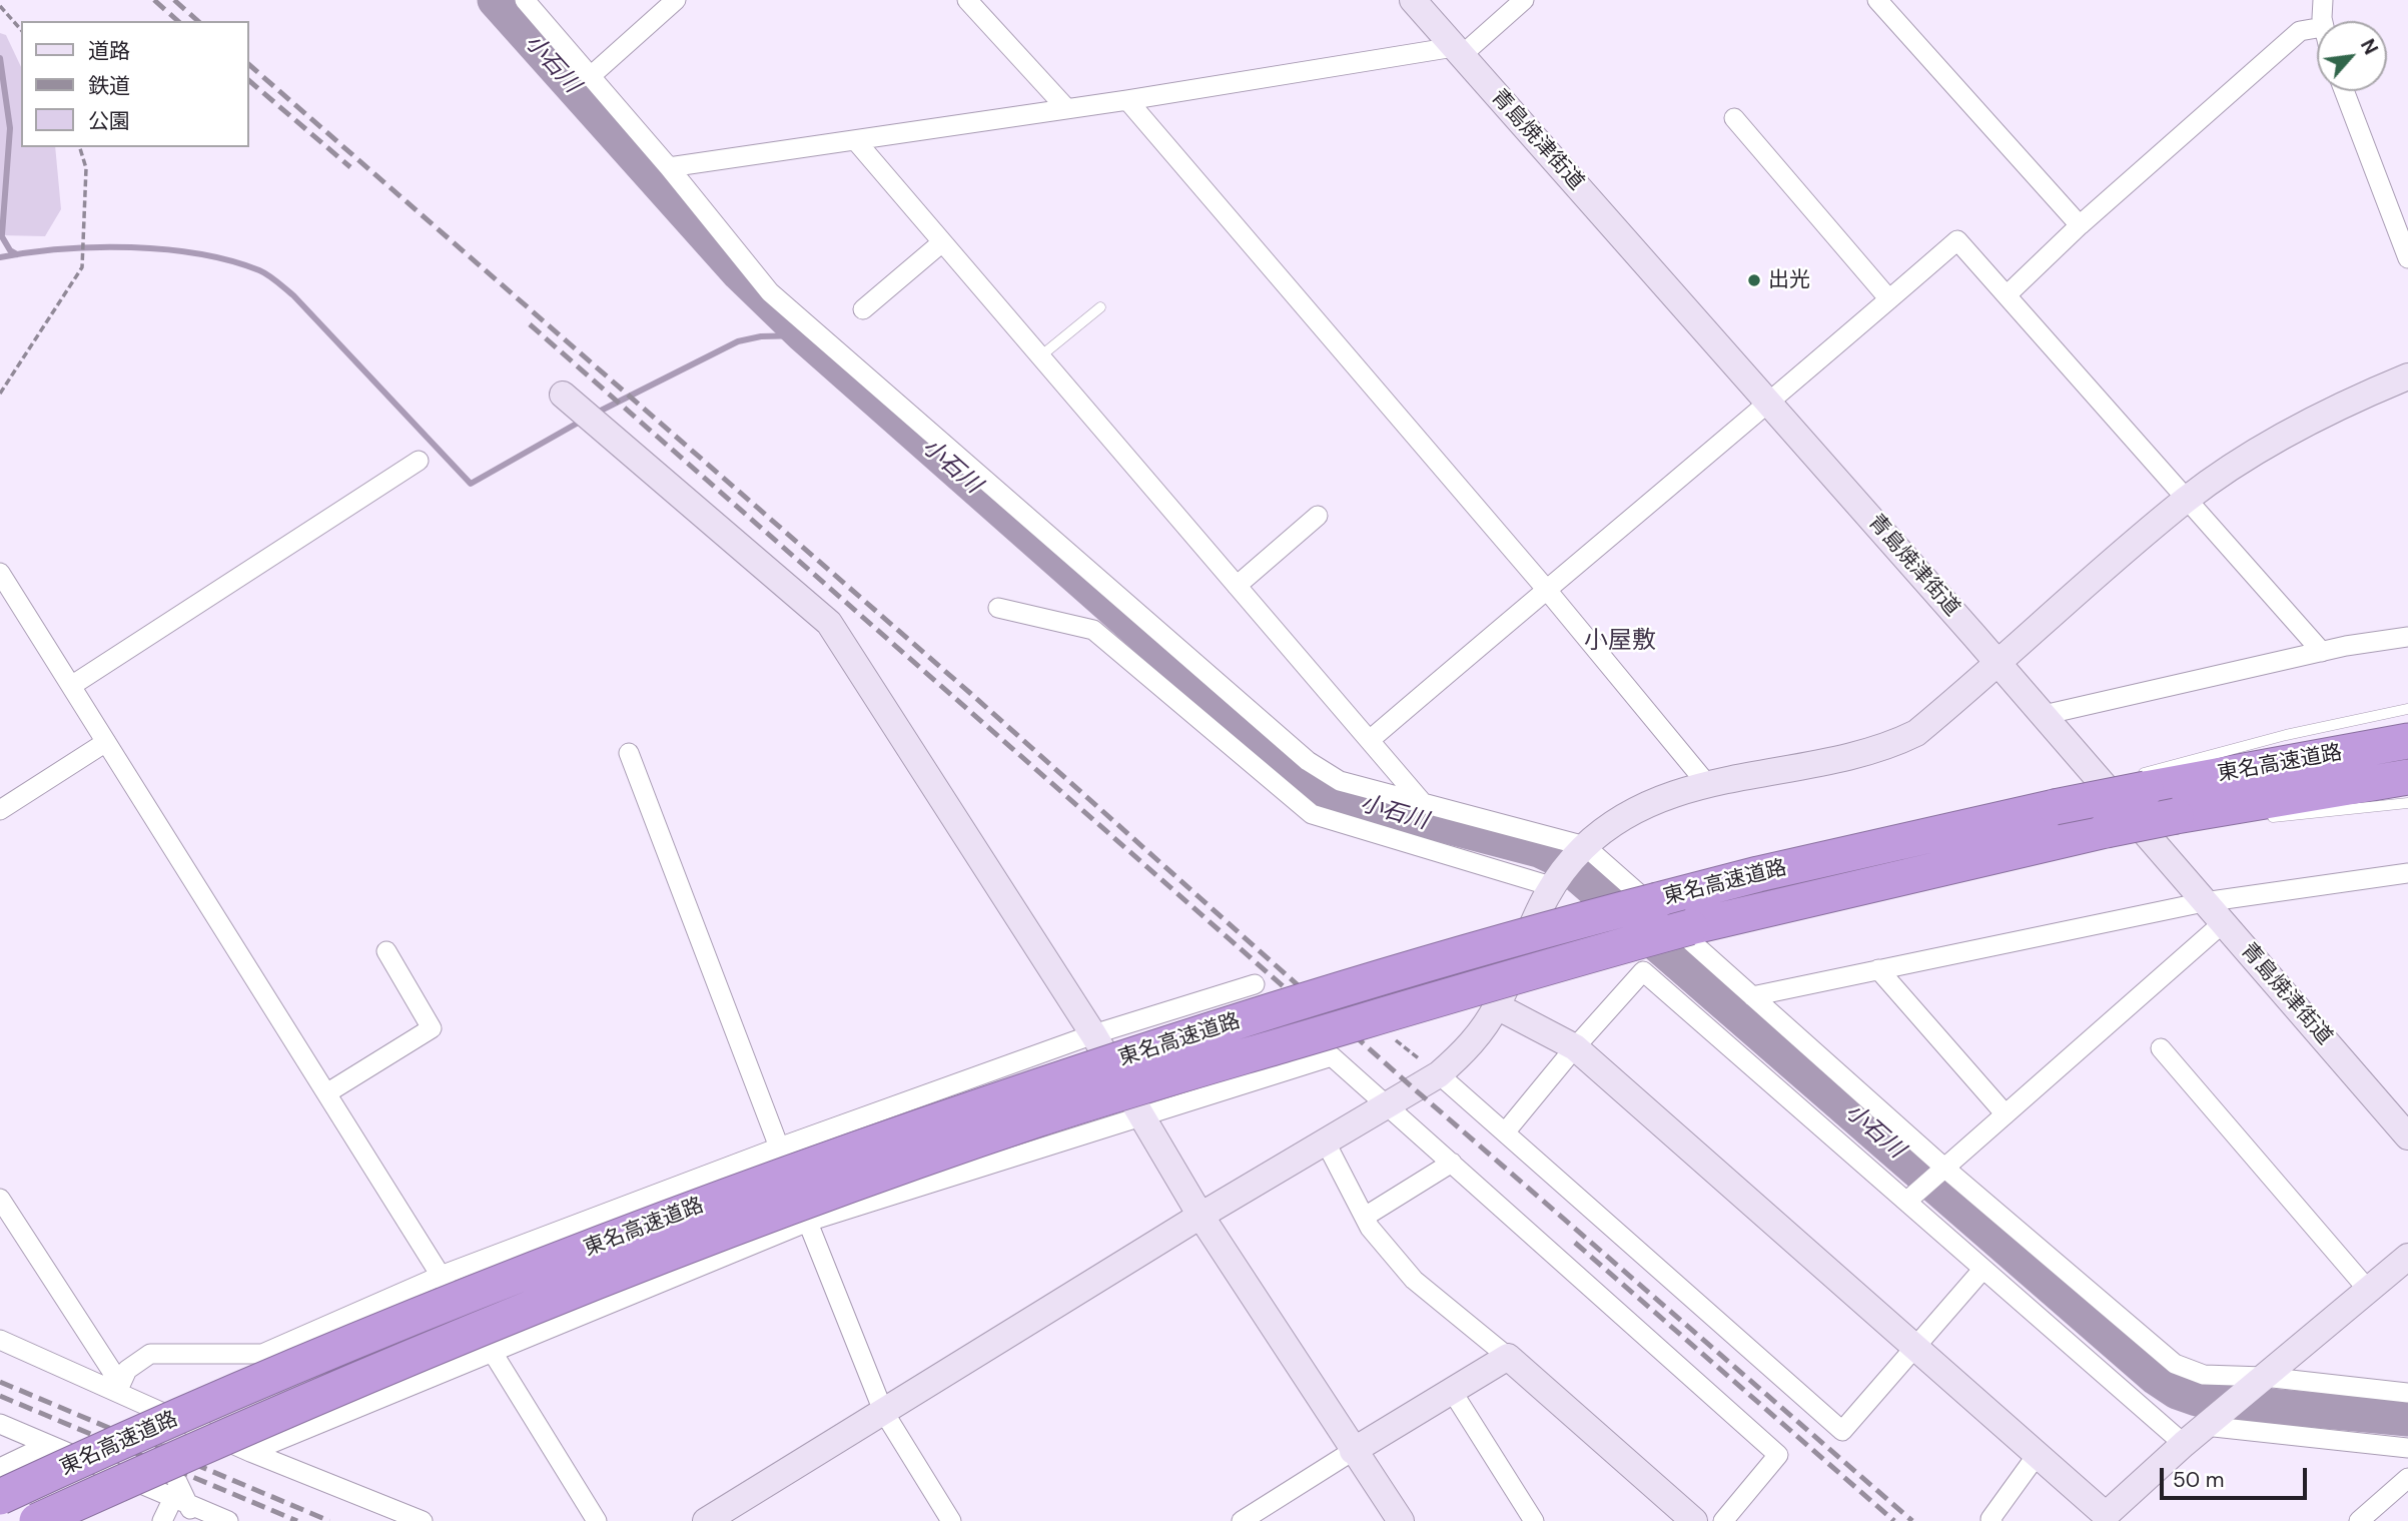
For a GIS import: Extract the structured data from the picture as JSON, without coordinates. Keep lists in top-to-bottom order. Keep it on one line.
{"streets":{"highway":["東名高速道路"],"street":["青島焼津街道"]},"districts":["小屋敷"],"water":["小石川"],"places":["出光"],"legend":["道路","鉄道","公園"],"scale_bar":"50 m","north":"top right"}
